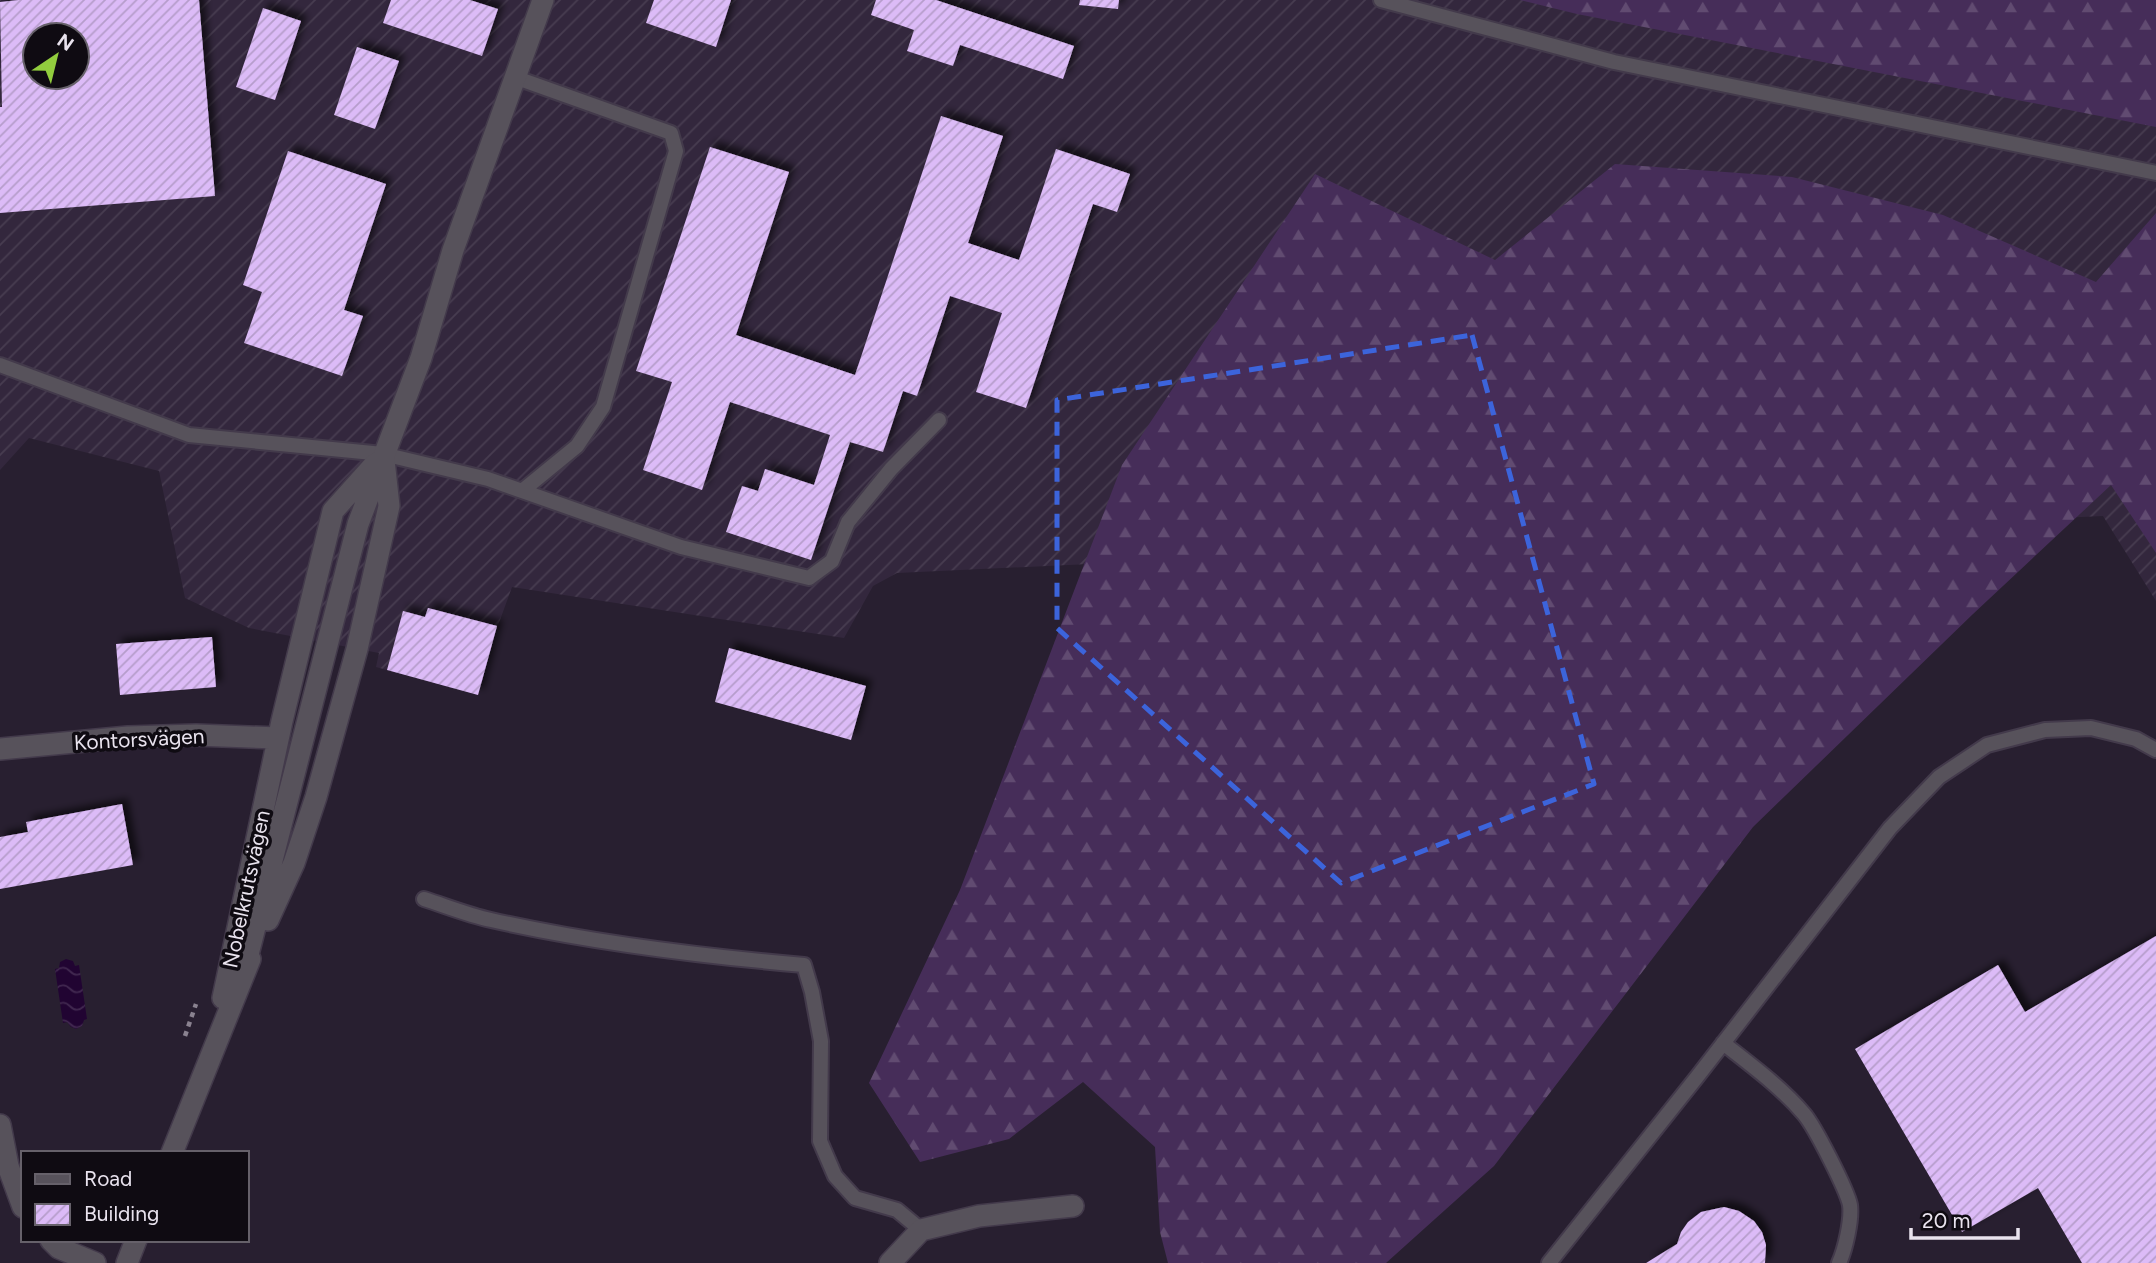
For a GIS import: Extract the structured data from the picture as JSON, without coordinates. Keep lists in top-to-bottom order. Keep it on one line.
{"streets":{"street":["Kontorsvägen","Nobelkrutsvägen"]},"crossings":[["Kontorsvägen","Nobelkrutsvägen"]],"legend":["Road","Building"],"scale_bar":"20 m","north":"top right"}
